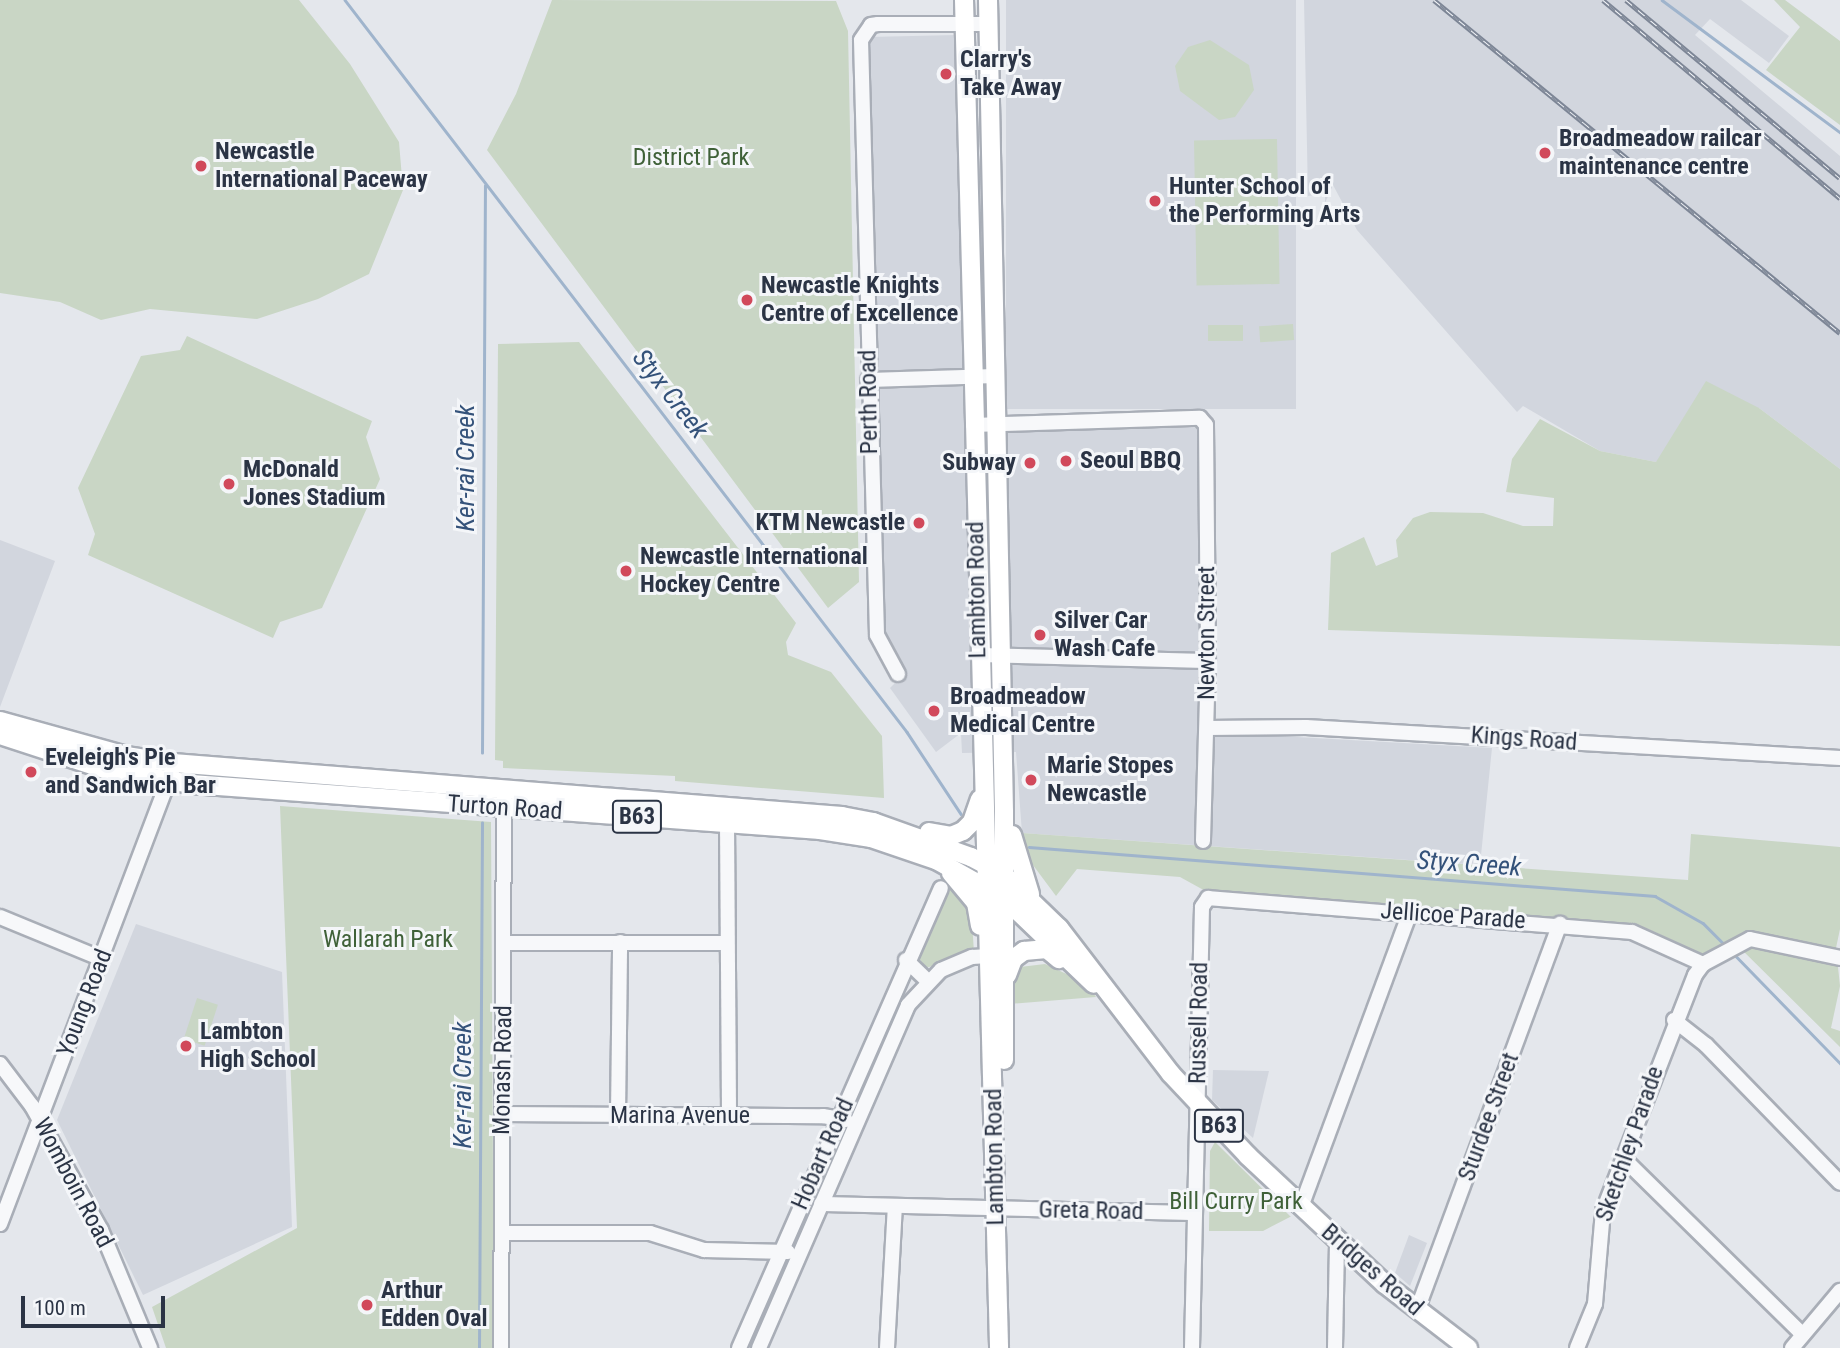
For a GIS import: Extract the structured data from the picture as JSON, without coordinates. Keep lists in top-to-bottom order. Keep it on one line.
{"streets":{"main road":["Lambton Road","Turton Road","B63","Bridges Road"],"street":["Perth Road","Newton Street","Kings Road","Jellicoe Parade","Young Road","Russell Road","Monash Road","Marina Avenue","Sturdee Street","Sketchley Parade","Hobart Road","Womboin Road","Greta Road"]},"crossings":[["Perth Road","Lambton Road"],["Lambton Road","Newton Street"],["Lambton Road","Turton Road"],["Lambton Road","Hobart Road"],["Lambton Road","Greta Road"],["Lambton Road","Bridges Road"],["Newton Street","Kings Road"],["Turton Road","Young Road"],["Turton Road","Monash Road"],["Turton Road","Bridges Road"],["Jellicoe Parade","Russell Road"],["Jellicoe Parade","Sturdee Street"],["Jellicoe Parade","Sketchley Parade"],["Young Road","Womboin Road"],["Russell Road","Greta Road"],["Russell Road","Bridges Road"],["Monash Road","Marina Avenue"],["Marina Avenue","Hobart Road"],["Sturdee Street","Bridges Road"],["Hobart Road","Greta Road"]],"water":["Styx Creek","Ker-rai Creek"],"parks":["District Park","Wallarah Park","Bill Curry Park"],"places":["Clarry's Take Away","Broadmeadow railcar maintenance centre","Newcastle International Paceway","Hunter School of the Performing Arts","Newcastle Knights Centre of Excellence","Seoul BBQ","Subway","McDonald Jones Stadium","KTM Newcastle","Newcastle International Hockey Centre","Silver Car Wash Cafe","Broadmeadow Medical Centre","Eveleigh's Pie and Sandwich Bar","Marie Stopes Newcastle","Lambton High School","Arthur Edden Oval"],"scale_bar":"100 m"}
